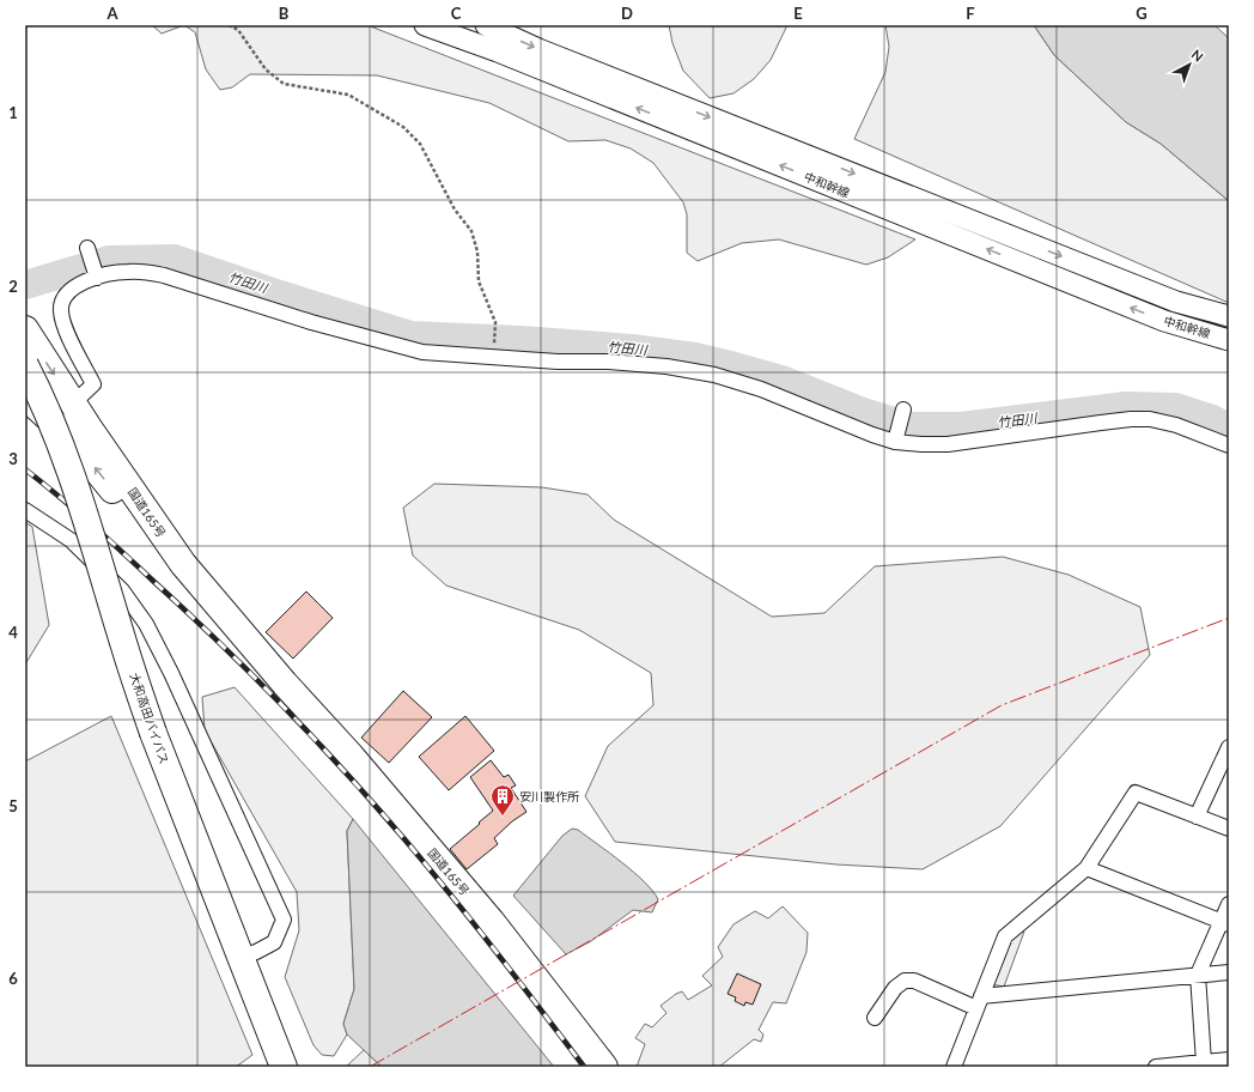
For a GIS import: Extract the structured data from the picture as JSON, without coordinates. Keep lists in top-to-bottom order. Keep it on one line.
{"streets":{"highway":["国道165号","大和高田バイパス"],"main road":["中和幹線"]},"water":["竹田川"],"places":{"building":["安川製作所"]},"north":"top right","grid":{"columns":["A","B","C","D","E","F","G"],"rows":["1","2","3","4","5","6"]}}
